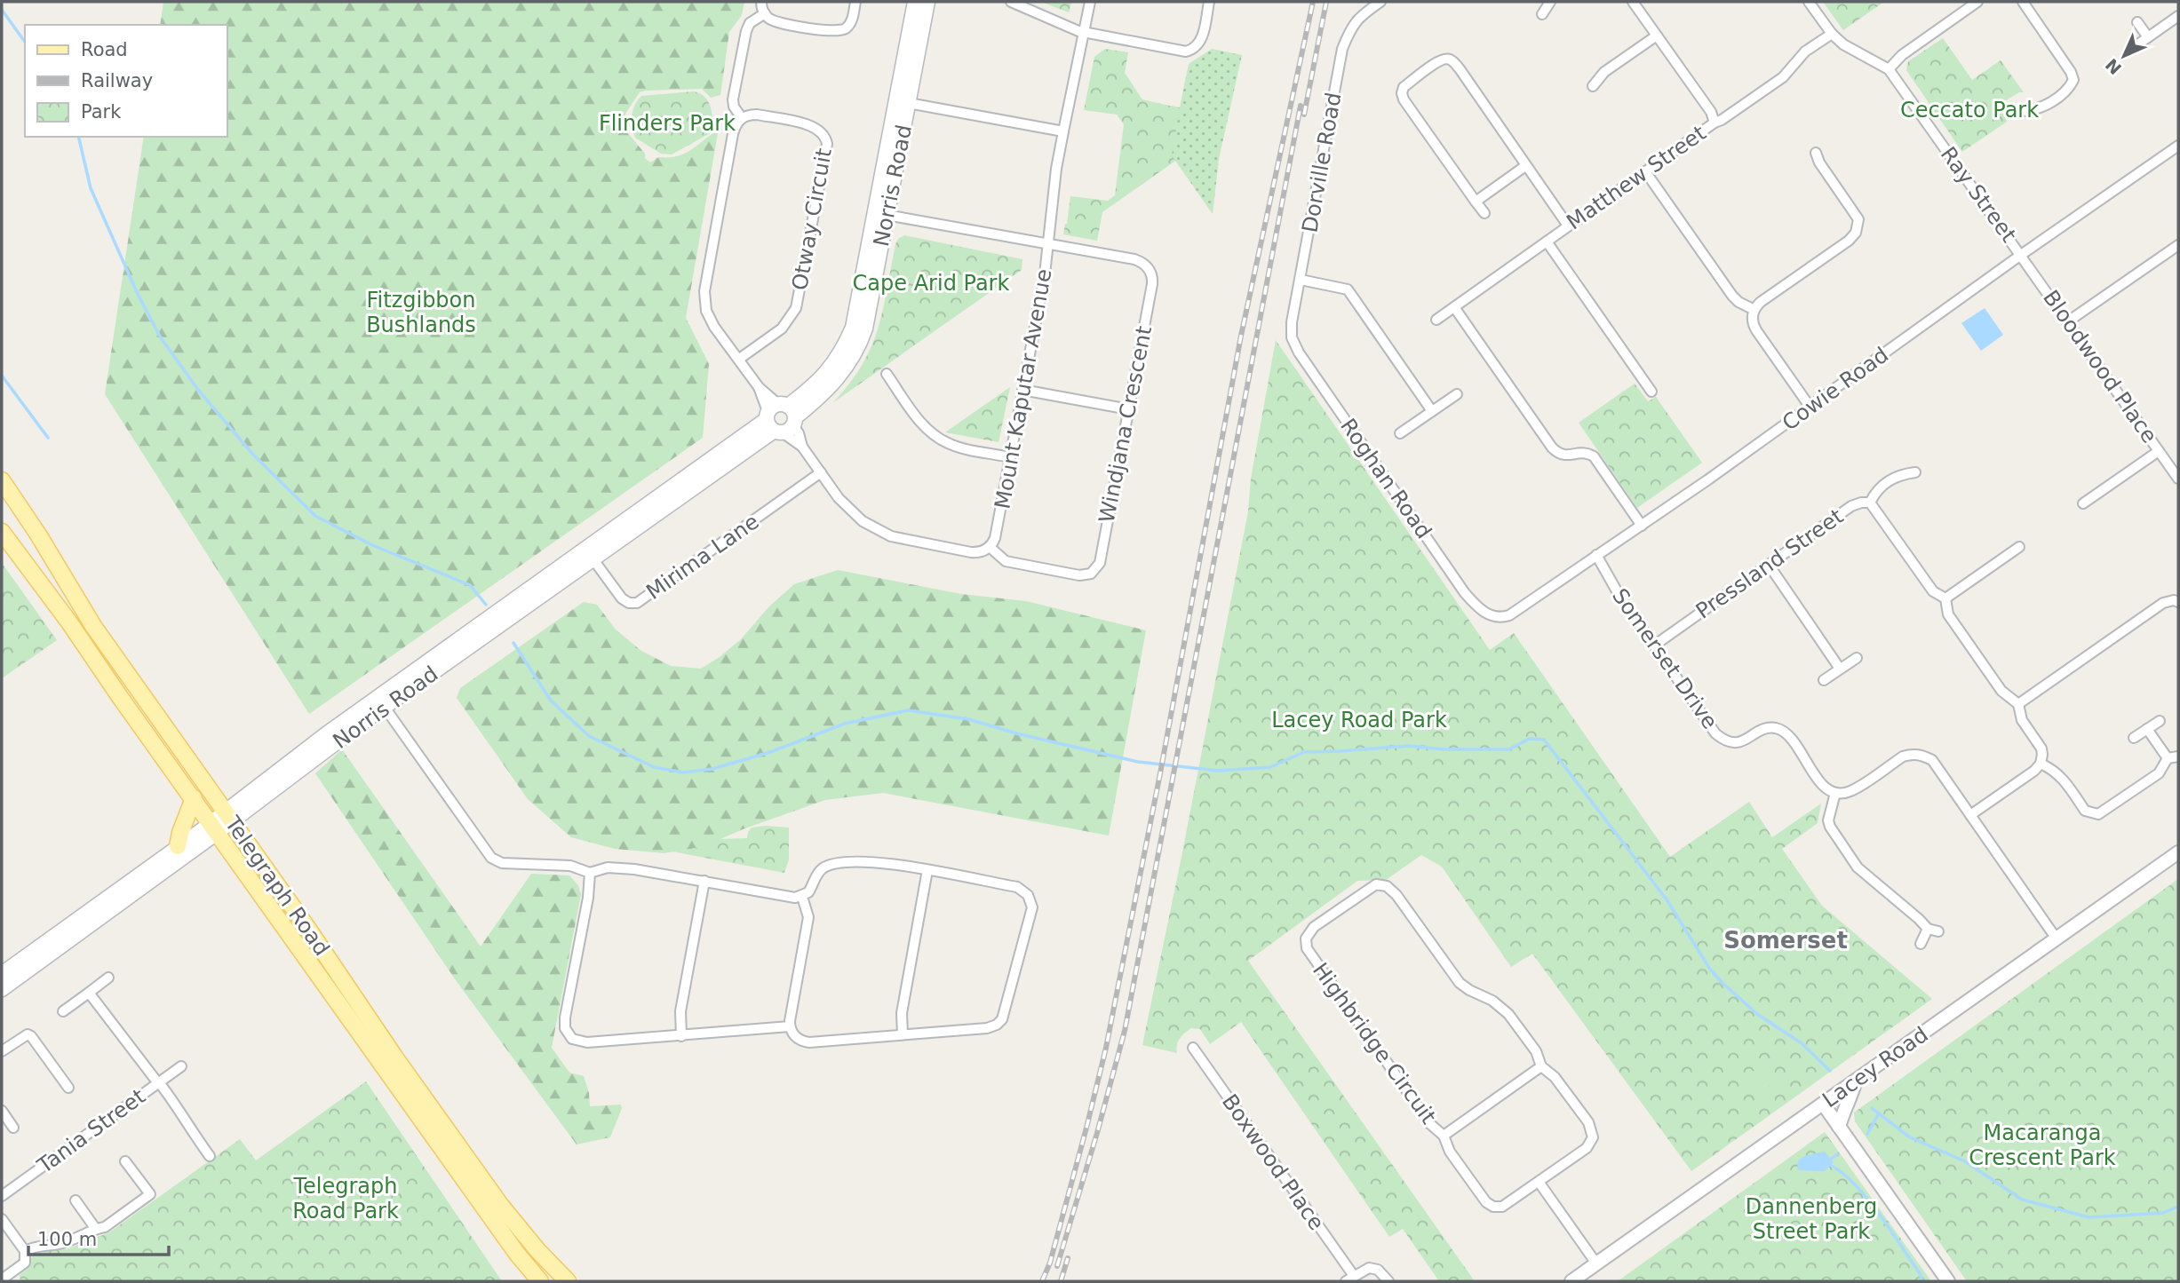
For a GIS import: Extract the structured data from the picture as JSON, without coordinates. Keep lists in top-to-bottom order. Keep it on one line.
{"streets":{"main road":["Norris Road","Telegraph Road"],"street":["Dorville Road","Matthew Street","Ray Street","Otway Circuit","Bloodwood Place","Mount Kaputar Avenue","Cowie Road","Windjana Crescent","Roghan Road","Mirima Lane","Pressland Street","Somerset Drive","Highbridge Circuit","Lacey Road","Tania Street","Boxwood Place"]},"crossings":[["Dorville Road","Roghan Road"],["Matthew Street","Ray Street"],["Norris Road","Windjana Crescent"],["Norris Road","Mirima Lane"],["Norris Road","Telegraph Road"],["Ray Street","Bloodwood Place"],["Ray Street","Cowie Road"],["Bloodwood Place","Cowie Road"],["Mount Kaputar Avenue","Windjana Crescent"],["Cowie Road","Roghan Road"],["Cowie Road","Somerset Drive"],["Pressland Street","Somerset Drive"]],"districts":["Somerset"],"parks":["Ceccato Park","Flinders Park","Cape Arid Park","Fitzgibbon Bushlands","Lacey Road Park","Macaranga Crescent Park","Telegraph Road Park","Dannenberg Street Park"],"legend":["Road","Railway","Park"],"scale_bar":"100 m","north":"bottom left"}
